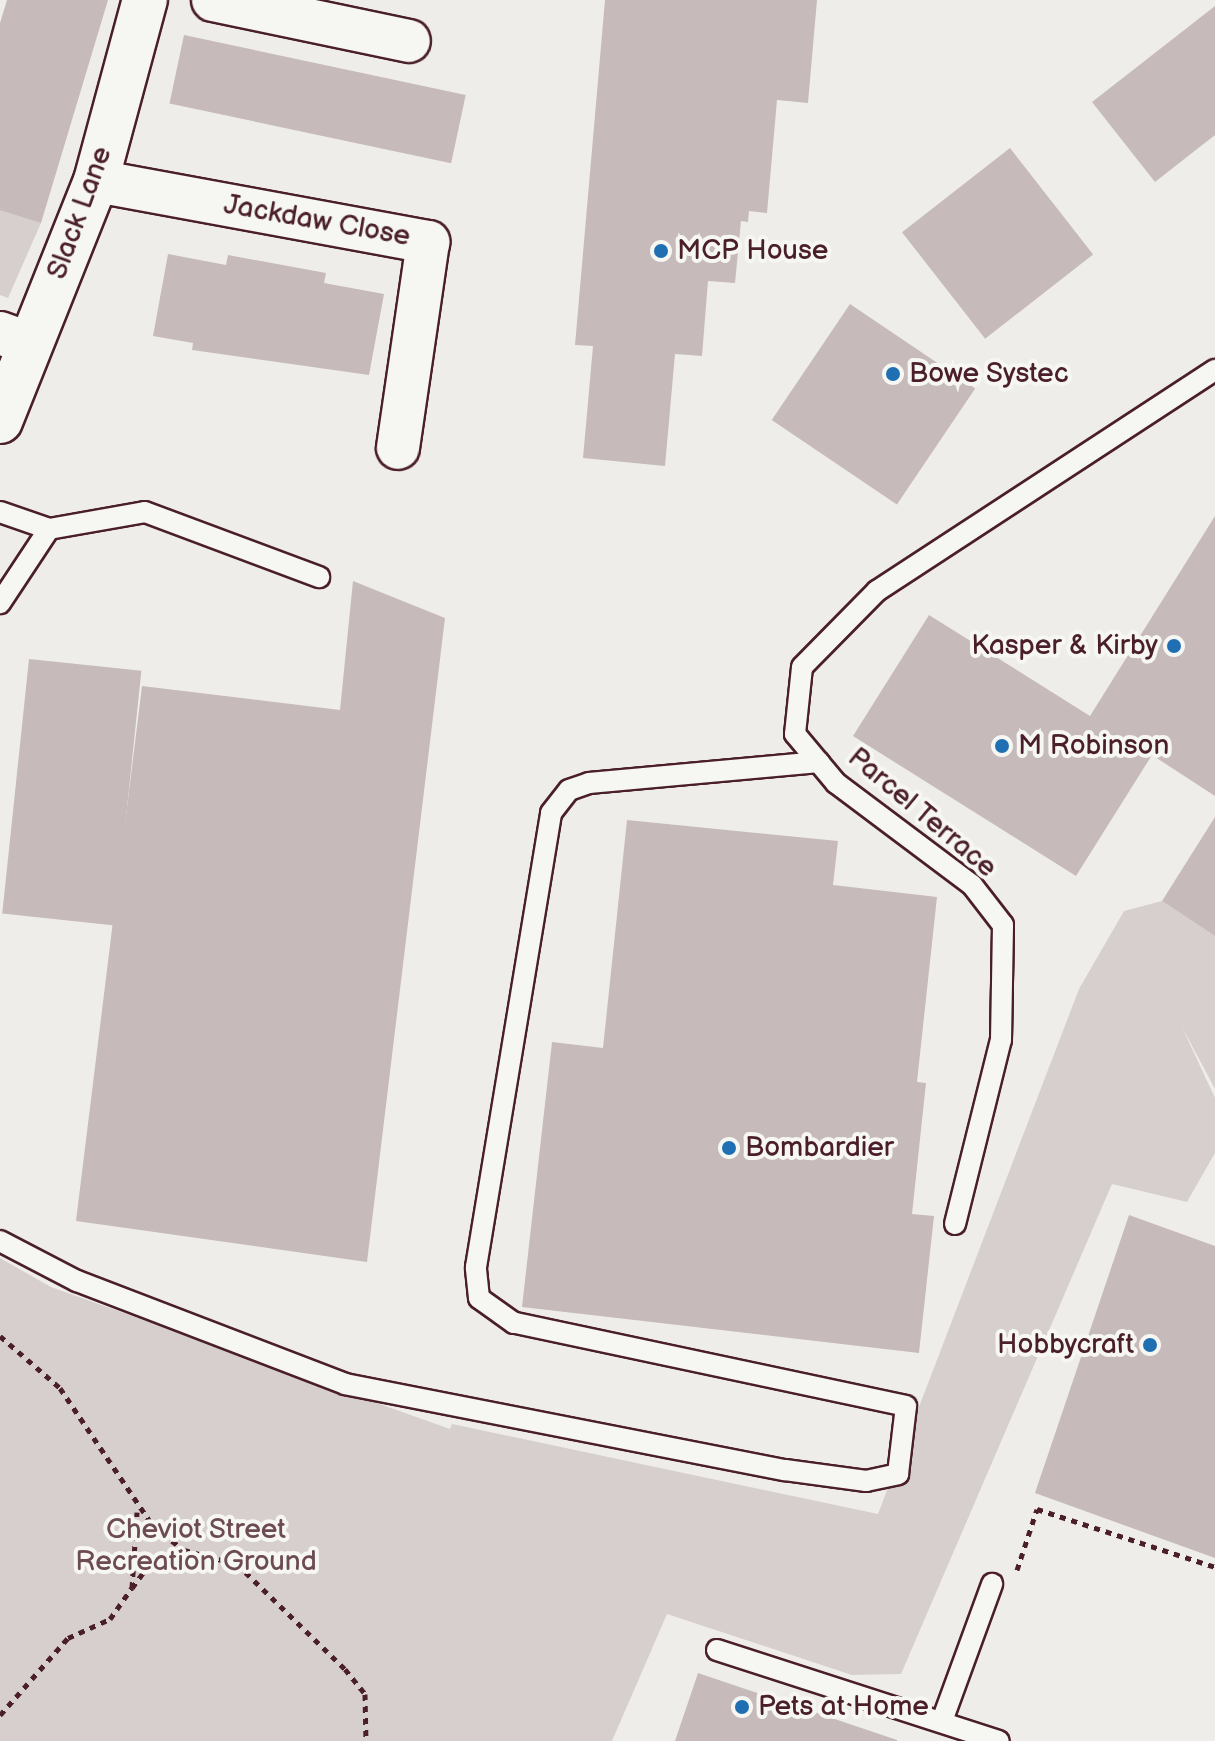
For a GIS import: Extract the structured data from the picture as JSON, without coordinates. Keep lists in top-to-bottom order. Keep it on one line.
{"streets":{"street":["Slack Lane","Jackdaw Close"],"lane":["Parcel Terrace"]},"crossings":[["Slack Lane","Jackdaw Close"]],"parks":["Cheviot Street Recreation Ground"],"places":["MCP House","Bowe Systec","Kasper & Kirby","M Robinson","Bombardier","Hobbycraft","Pets at Home"]}
